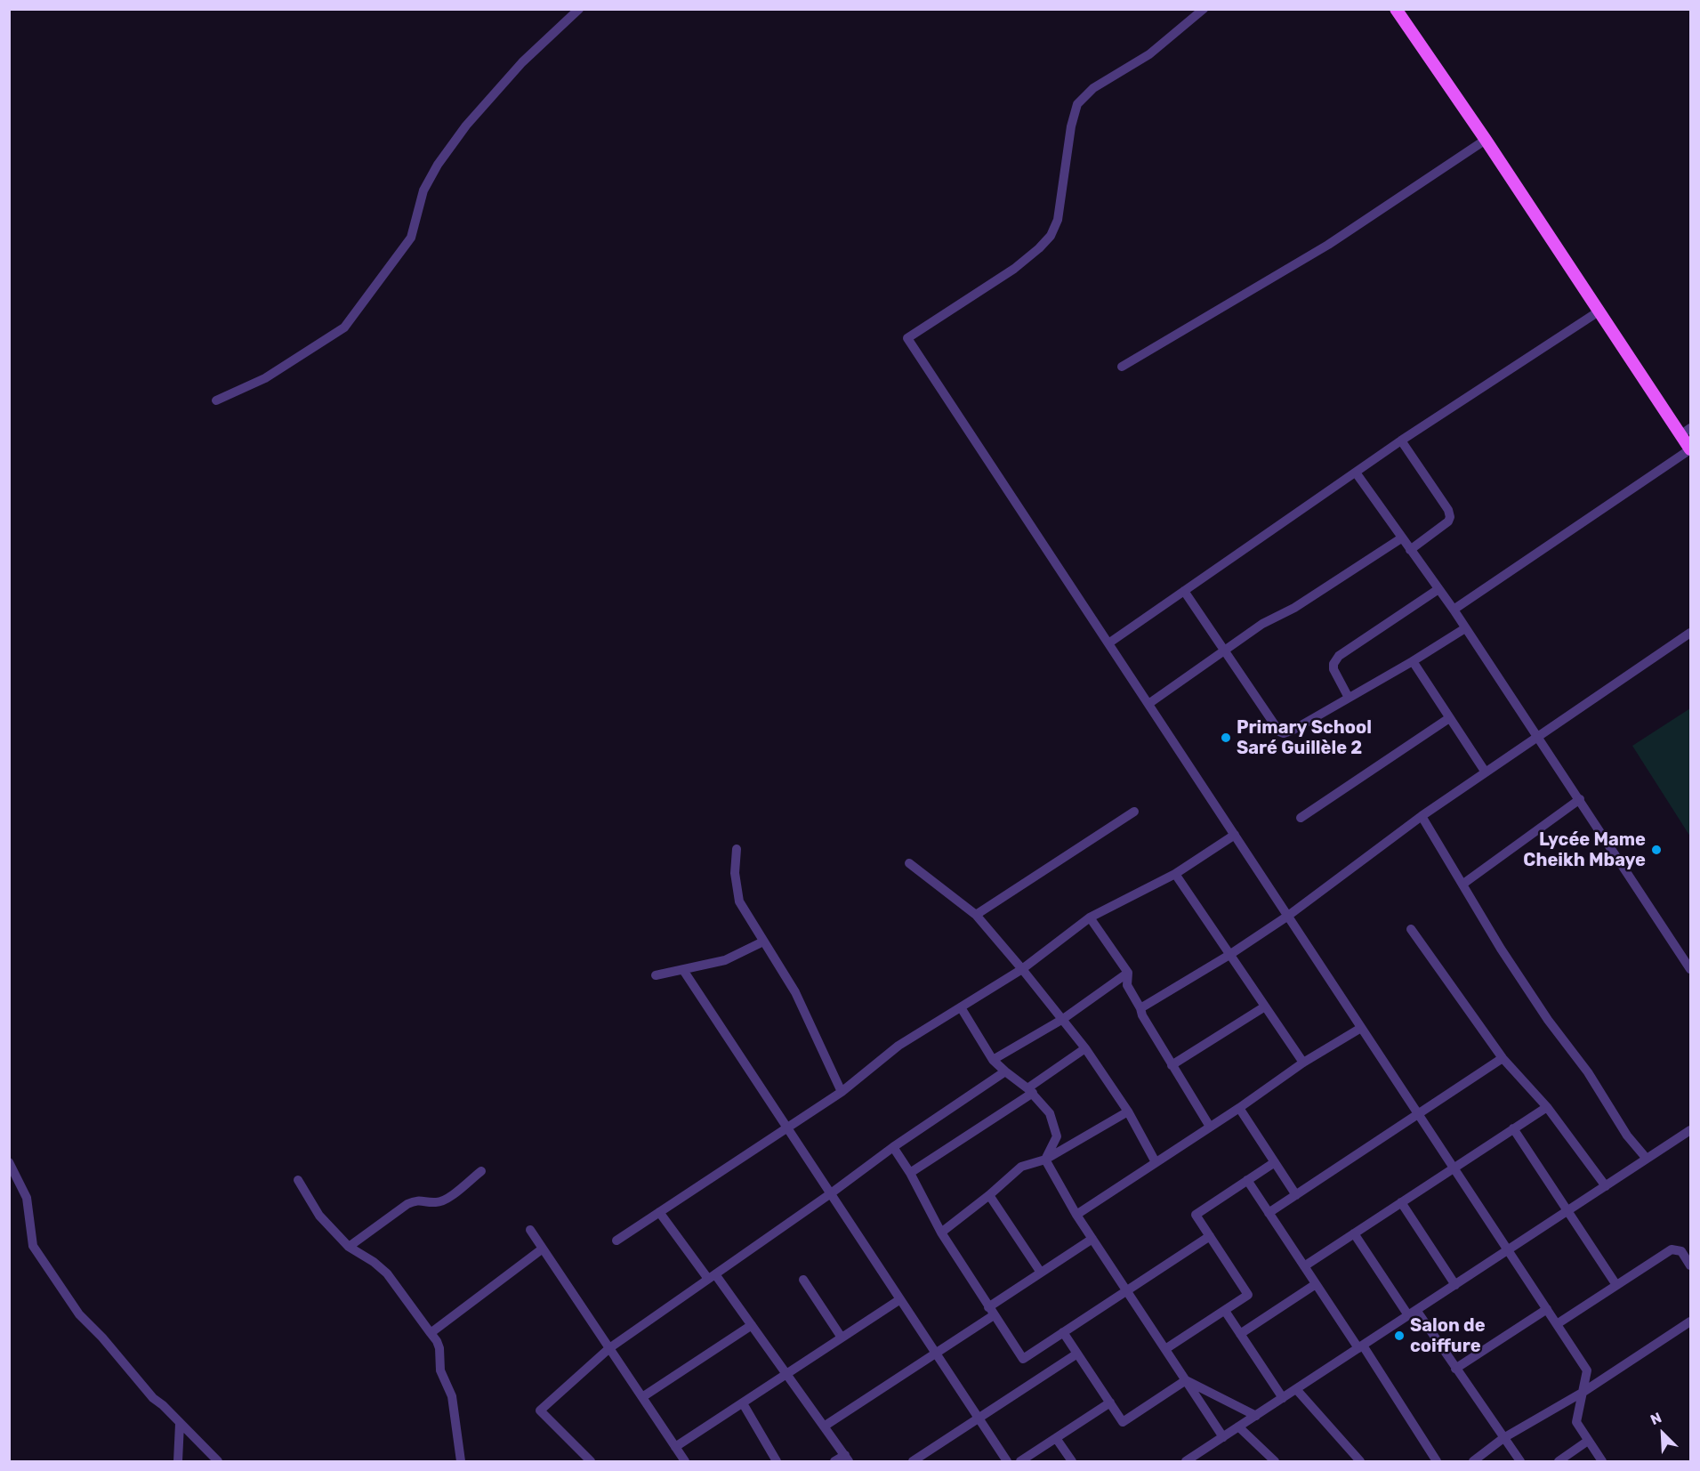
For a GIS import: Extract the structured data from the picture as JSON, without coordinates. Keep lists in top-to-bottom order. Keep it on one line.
{"places":["Primary School Saré Guillèle 2","Lycée Mame Cheikh Mbaye","Salon de coiffure"],"north":"top left"}
